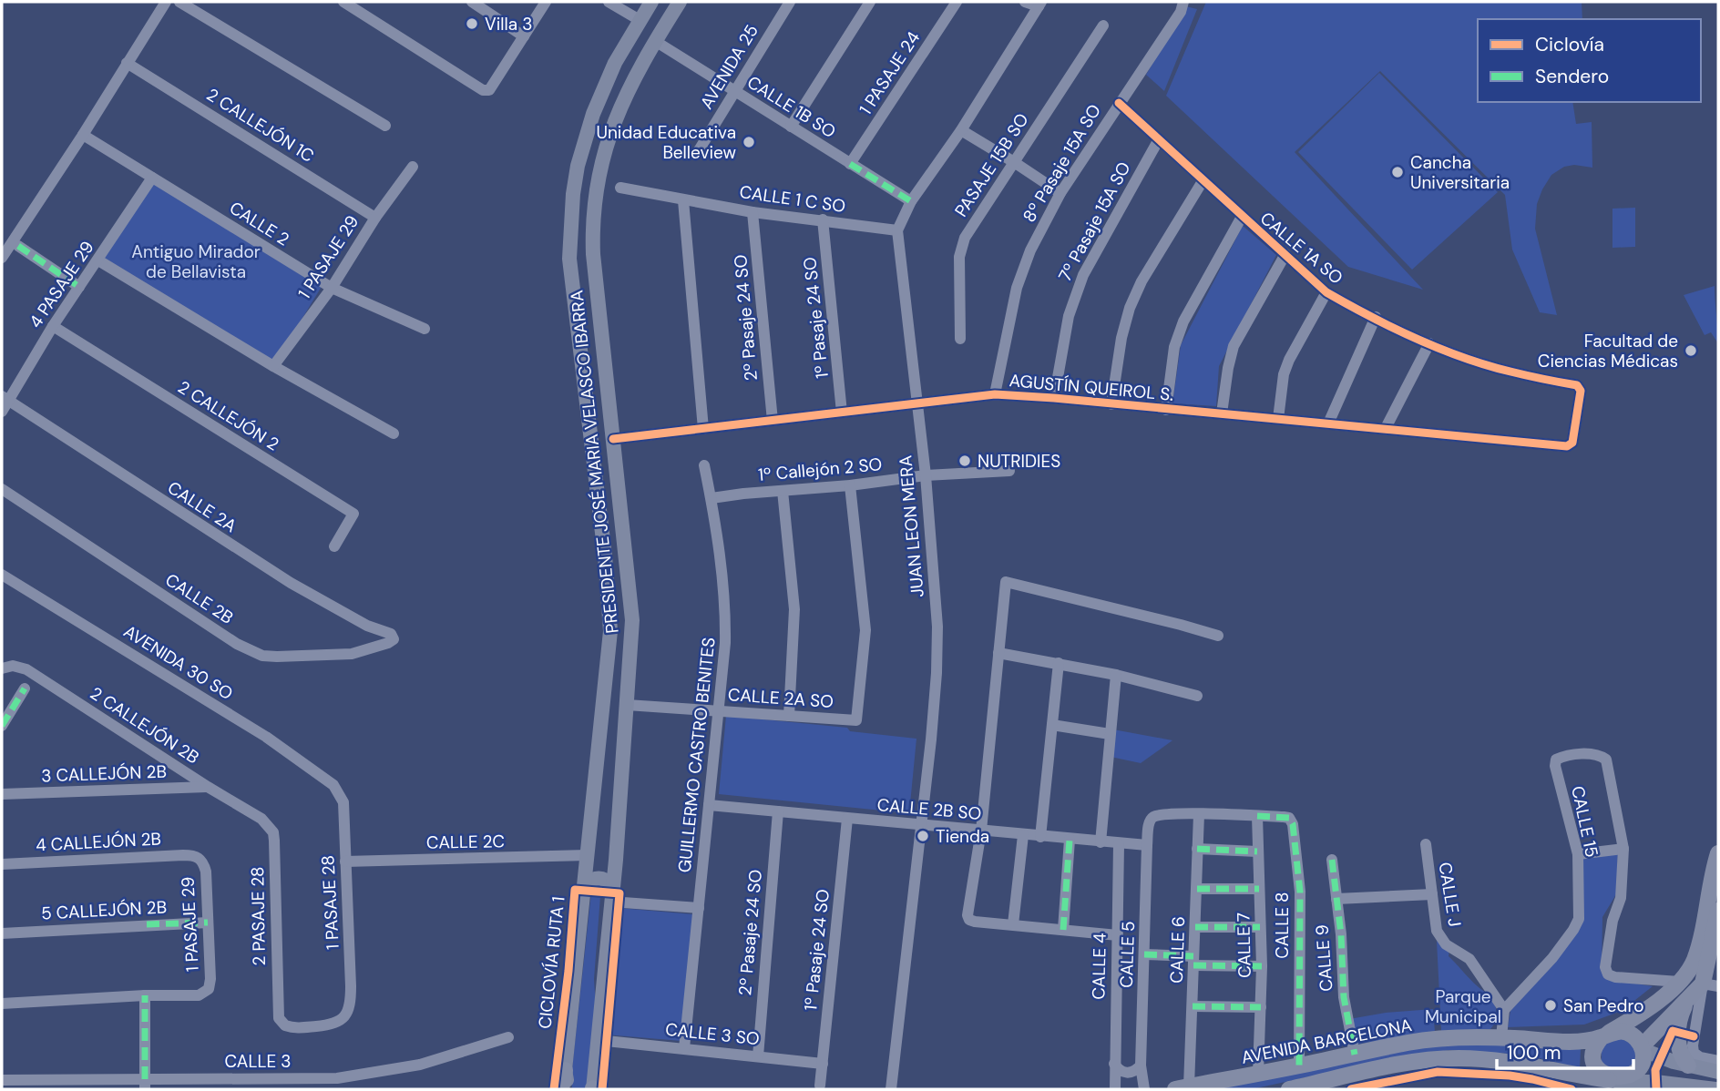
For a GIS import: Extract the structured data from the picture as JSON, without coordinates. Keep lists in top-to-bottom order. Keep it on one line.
{"streets":{"main road":["PRESIDENTE JOSÉ MARIA VELASCO IBARRA","AVENIDA BARCELONA"],"street":["AVENIDA 25","1 PASAJE 24","CALLE 1B SO","2 CALLEJÓN 1C","8º Pasaje 15A SO","PASAJE 15B SO","CALLE 1 C SO","7º Pasaje 15A SO","CALLE 2","CALLE 1A SO","1 PASAJE 29","4 PASAJE 29","2º Pasaje 24 SO","1º Pasaje 24 SO","AGUSTÍN QUEIROL S.","2 CALLEJÓN 2","1º Callejón 2 SO","CALLE 2A","JUAN LEON MERA","CALLE 2B","AVENIDA 30 SO","CALLE 2A SO","2 CALLEJÓN 2B","GUILLERMO CASTRO BENITES","3 CALLEJÓN 2B","CALLE 2B SO","CALLE 15","4 CALLEJÓN 2B","CALLE 2C","CALLE J","1 PASAJE 28","5 CALLEJÓN 2B","2 PASAJE 28","CALLE 8","CALLE 7","CALLE 6","CALLE 5","CALLE 9","CALLE 4","CALLE 3 SO","CALLE 3"],"cycle path":["CICLOVÍA RUTA 1"]},"crossings":[["AVENIDA 25","CALLE 1B SO"],["1 PASAJE 24","CALLE 1B SO"],["CALLE 1B SO","PRESIDENTE JOSÉ MARIA VELASCO IBARRA"],["2 CALLEJÓN 1C","1 PASAJE 29"],["8º Pasaje 15A SO","CALLE 1A SO"],["8º Pasaje 15A SO","AGUSTÍN QUEIROL S."],["CALLE 1 C SO","2º Pasaje 24 SO"],["CALLE 1 C SO","1º Pasaje 24 SO"],["CALLE 1 C SO","JUAN LEON MERA"],["7º Pasaje 15A SO","CALLE 1A SO"],["7º Pasaje 15A SO","AGUSTÍN QUEIROL S."],["CALLE 2","1 PASAJE 29"],["CALLE 2","4 PASAJE 29"],["CALLE 1A SO","AGUSTÍN QUEIROL S."],["1 PASAJE 29","4 CALLEJÓN 2B"],["1 PASAJE 29","5 CALLEJÓN 2B"],["4 PASAJE 29","2 CALLEJÓN 2"],["4 PASAJE 29","CALLE 2A"],["2º Pasaje 24 SO","AGUSTÍN QUEIROL S."],["2º Pasaje 24 SO","CALLE 2B SO"],["2º Pasaje 24 SO","CALLE 3 SO"],["1º Pasaje 24 SO","AGUSTÍN QUEIROL S."],["1º Pasaje 24 SO","CALLE 2B SO"],["1º Pasaje 24 SO","CALLE 3 SO"],["AGUSTÍN QUEIROL S.","PRESIDENTE JOSÉ MARIA VELASCO IBARRA"],["AGUSTÍN QUEIROL S.","JUAN LEON MERA"],["PRESIDENTE JOSÉ MARIA VELASCO IBARRA","CALLE 2A SO"],["PRESIDENTE JOSÉ MARIA VELASCO IBARRA","CALLE 2C"],["PRESIDENTE JOSÉ MARIA VELASCO IBARRA","CALLE 3 SO"],["1º Callejón 2 SO","JUAN LEON MERA"],["1º Callejón 2 SO","CALLE 2A SO"],["1º Callejón 2 SO","GUILLERMO CASTRO BENITES"],["CALLE 2A","CALLE 2B"],["JUAN LEON MERA","CALLE 2B SO"],["AVENIDA 30 SO","1 PASAJE 28"],["CALLE 2A SO","GUILLERMO CASTRO BENITES"],["2 CALLEJÓN 2B","3 CALLEJÓN 2B"],["2 CALLEJÓN 2B","2 PASAJE 28"],["GUILLERMO CASTRO BENITES","CALLE 2B SO"],["GUILLERMO CASTRO BENITES","CALLE 3 SO"],["CALLE 2B SO","CALLE 5"],["CALLE 2B SO","CALLE 4"],["CALLE 15","CALLE J"],["CALLE 2C","1 PASAJE 28"],["1 PASAJE 28","2 PASAJE 28"],["CALLE 8","CALLE 7"],["CALLE 8","AVENIDA BARCELONA"],["CALLE 7","AVENIDA BARCELONA"],["CALLE 6","CALLE 5"],["CALLE 6","AVENIDA BARCELONA"],["CALLE 9","AVENIDA BARCELONA"]],"parks":["Antiguo Mirador de Bellavista","Parque Municipal"],"places":["Villa 3","Unidad Educativa Belleview","Cancha Universitaria","Facultad de Ciencias Médicas","NUTRIDIES","Tienda","San Pedro"],"legend":["Ciclovía","Sendero"],"scale_bar":"100 m"}
